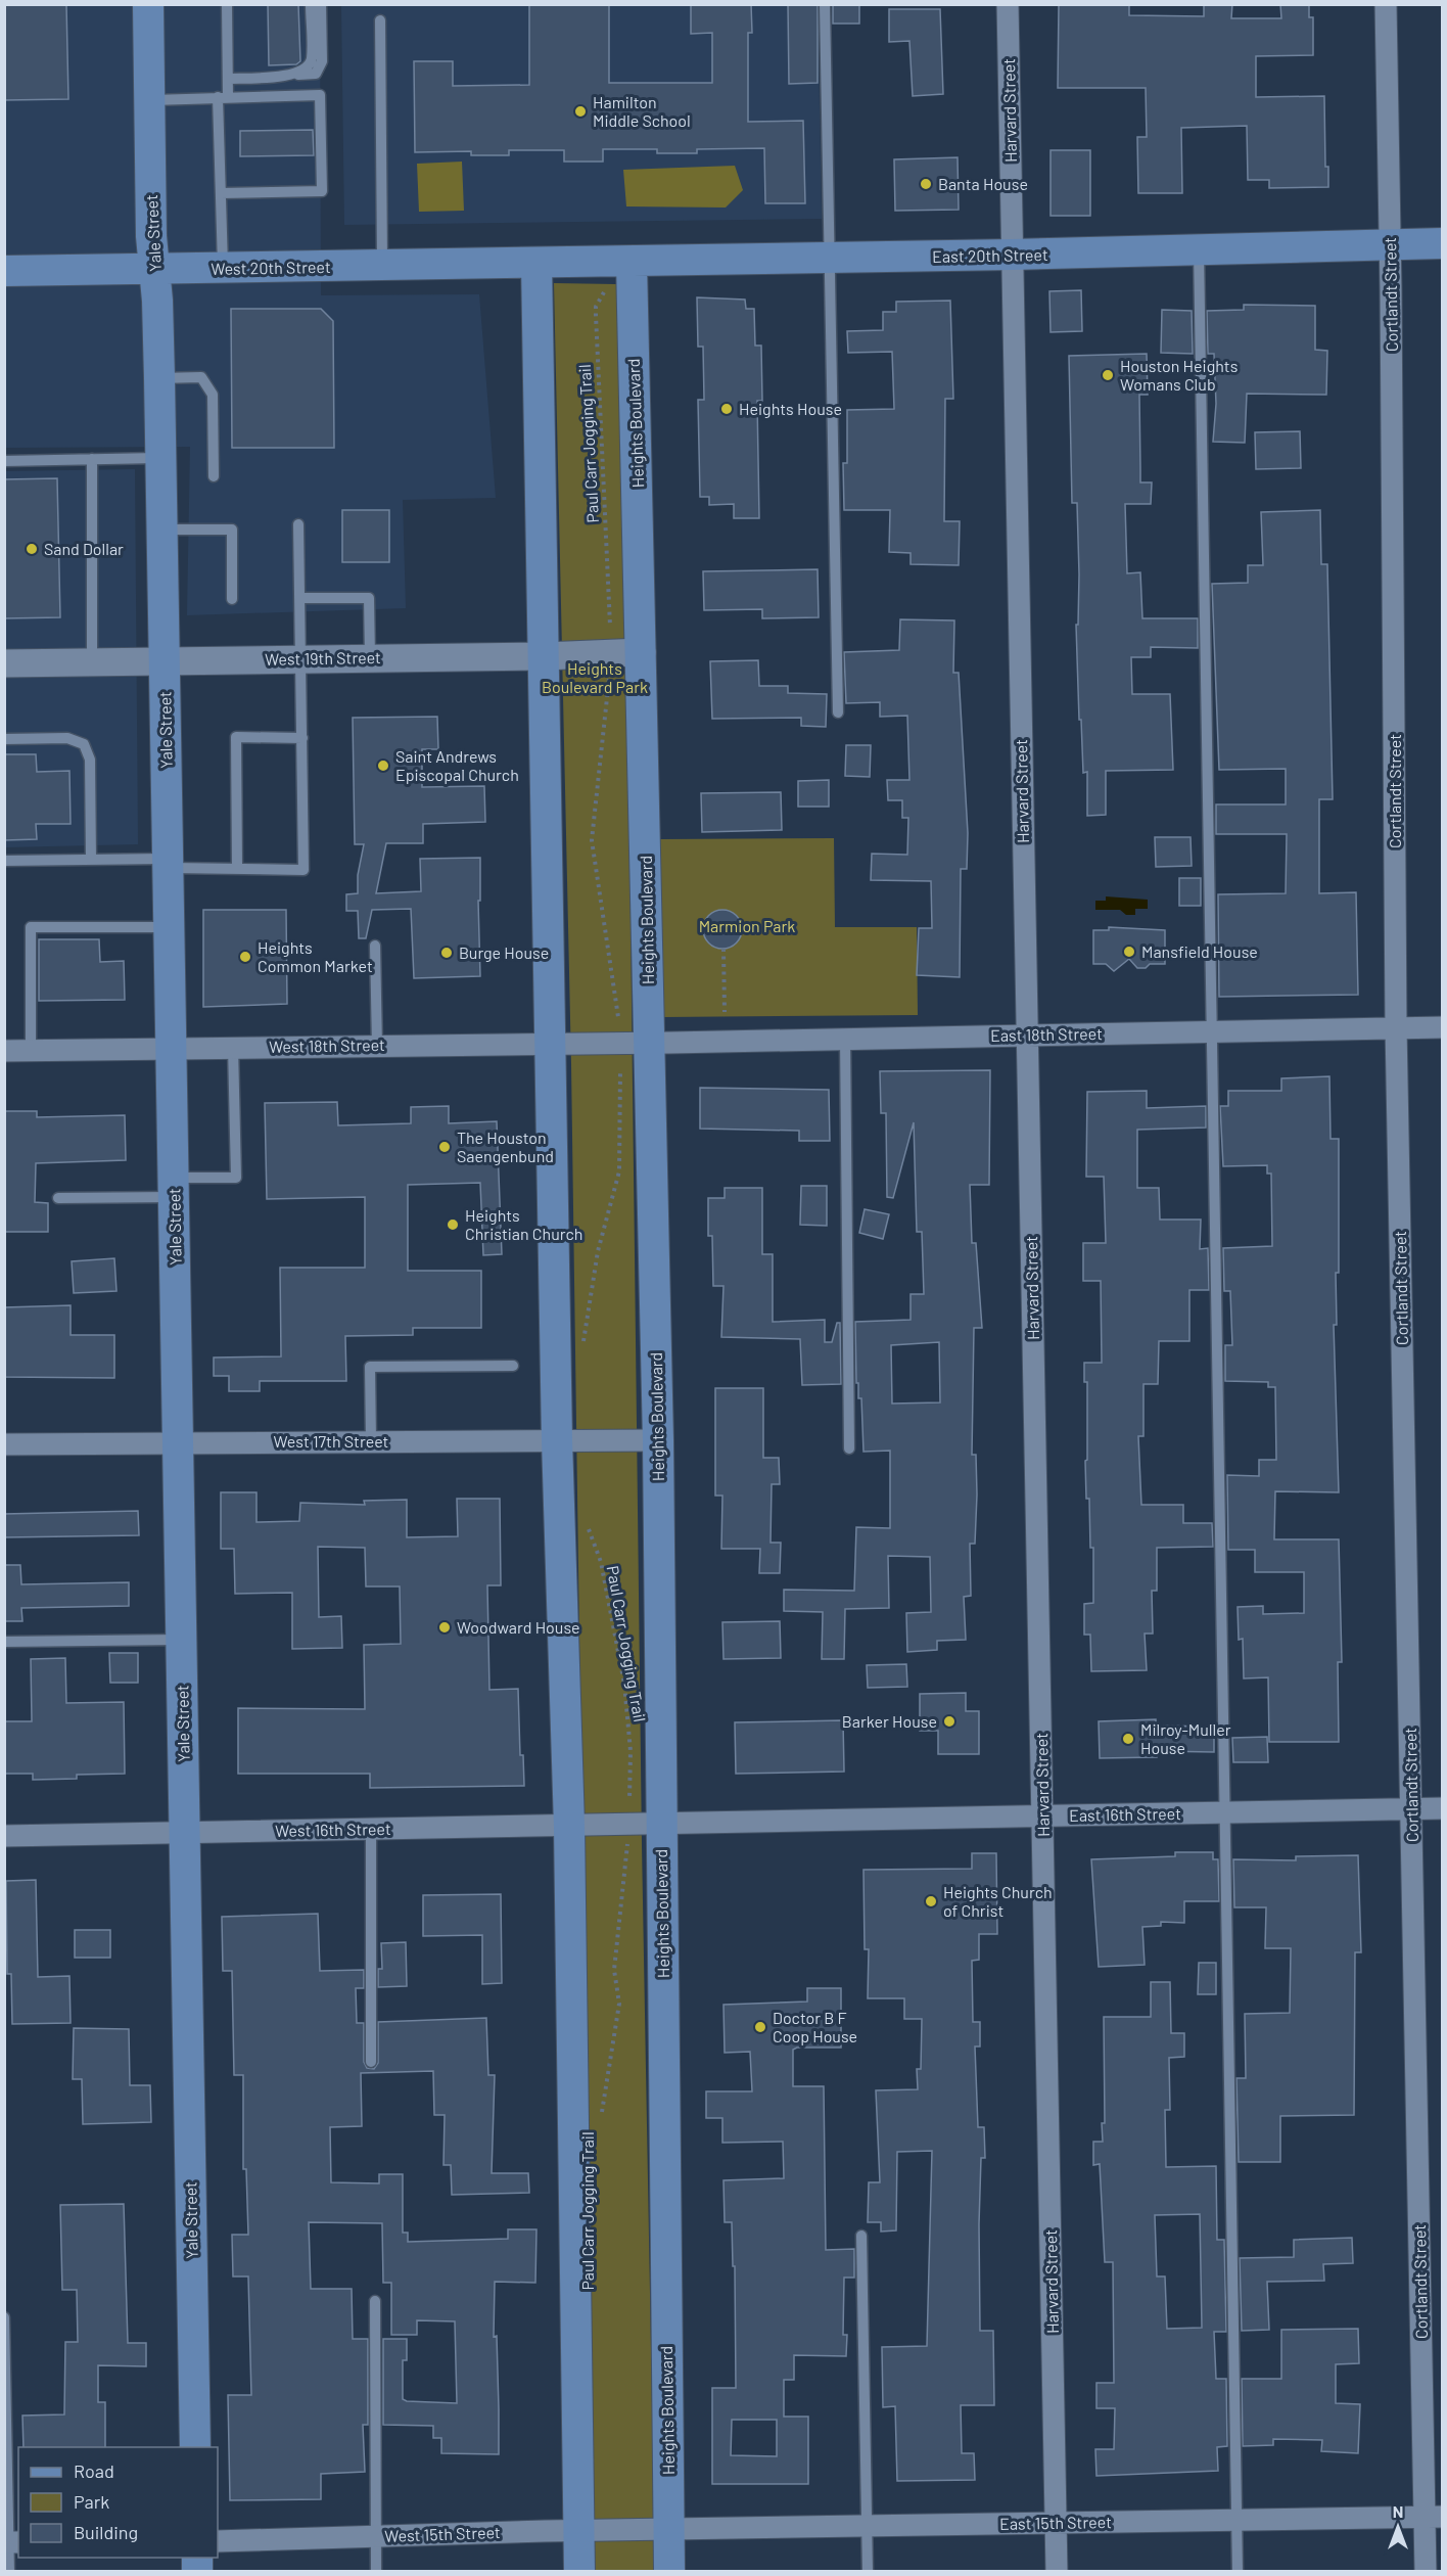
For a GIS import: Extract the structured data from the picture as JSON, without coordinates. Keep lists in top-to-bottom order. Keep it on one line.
{"streets":{"main road":["Yale Street","East 20th Street","West 20th Street","Heights Boulevard"],"street":["Harvard Street","Cortlandt Street","West 19th Street","East 18th Street","West 18th Street","West 17th Street","East 16th Street","West 16th Street","East 15th Street","West 15th Street"],"path":["Paul Carr Jogging Trail"]},"crossings":[["Harvard Street","East 20th Street"],["Harvard Street","East 18th Street"],["Harvard Street","East 16th Street"],["Harvard Street","East 15th Street"],["Yale Street","West 20th Street"],["Yale Street","West 19th Street"],["Yale Street","West 18th Street"],["Yale Street","West 17th Street"],["Yale Street","West 16th Street"],["East 20th Street","West 20th Street"],["East 20th Street","Cortlandt Street"],["East 20th Street","Heights Boulevard"],["East 20th Street","Paul Carr Jogging Trail"],["Cortlandt Street","East 18th Street"],["Cortlandt Street","East 16th Street"],["Cortlandt Street","East 15th Street"],["Heights Boulevard","Paul Carr Jogging Trail"],["Heights Boulevard","West 19th Street"],["Heights Boulevard","East 18th Street"],["Heights Boulevard","West 18th Street"],["Heights Boulevard","West 17th Street"],["Heights Boulevard","East 16th Street"],["Heights Boulevard","West 16th Street"],["Heights Boulevard","East 15th Street"],["Heights Boulevard","West 15th Street"],["East 18th Street","West 18th Street"],["East 16th Street","West 16th Street"],["East 15th Street","West 15th Street"]],"parks":["Heights Boulevard Park","Marmion Park"],"places":["Hamilton Middle School","Banta House","Houston Heights Womans Club","Heights House","Sand Dollar","Saint Andrews Episcopal Church","Mansfield House","Burge House","Heights Common Market","The Houston Saengenbund","Heights Christian Church","Woodward House","Barker House","Milroy-Muller House","Heights Church of Christ","Doctor B F Coop House"],"legend":["Road","Park","Building"],"north":"top"}
